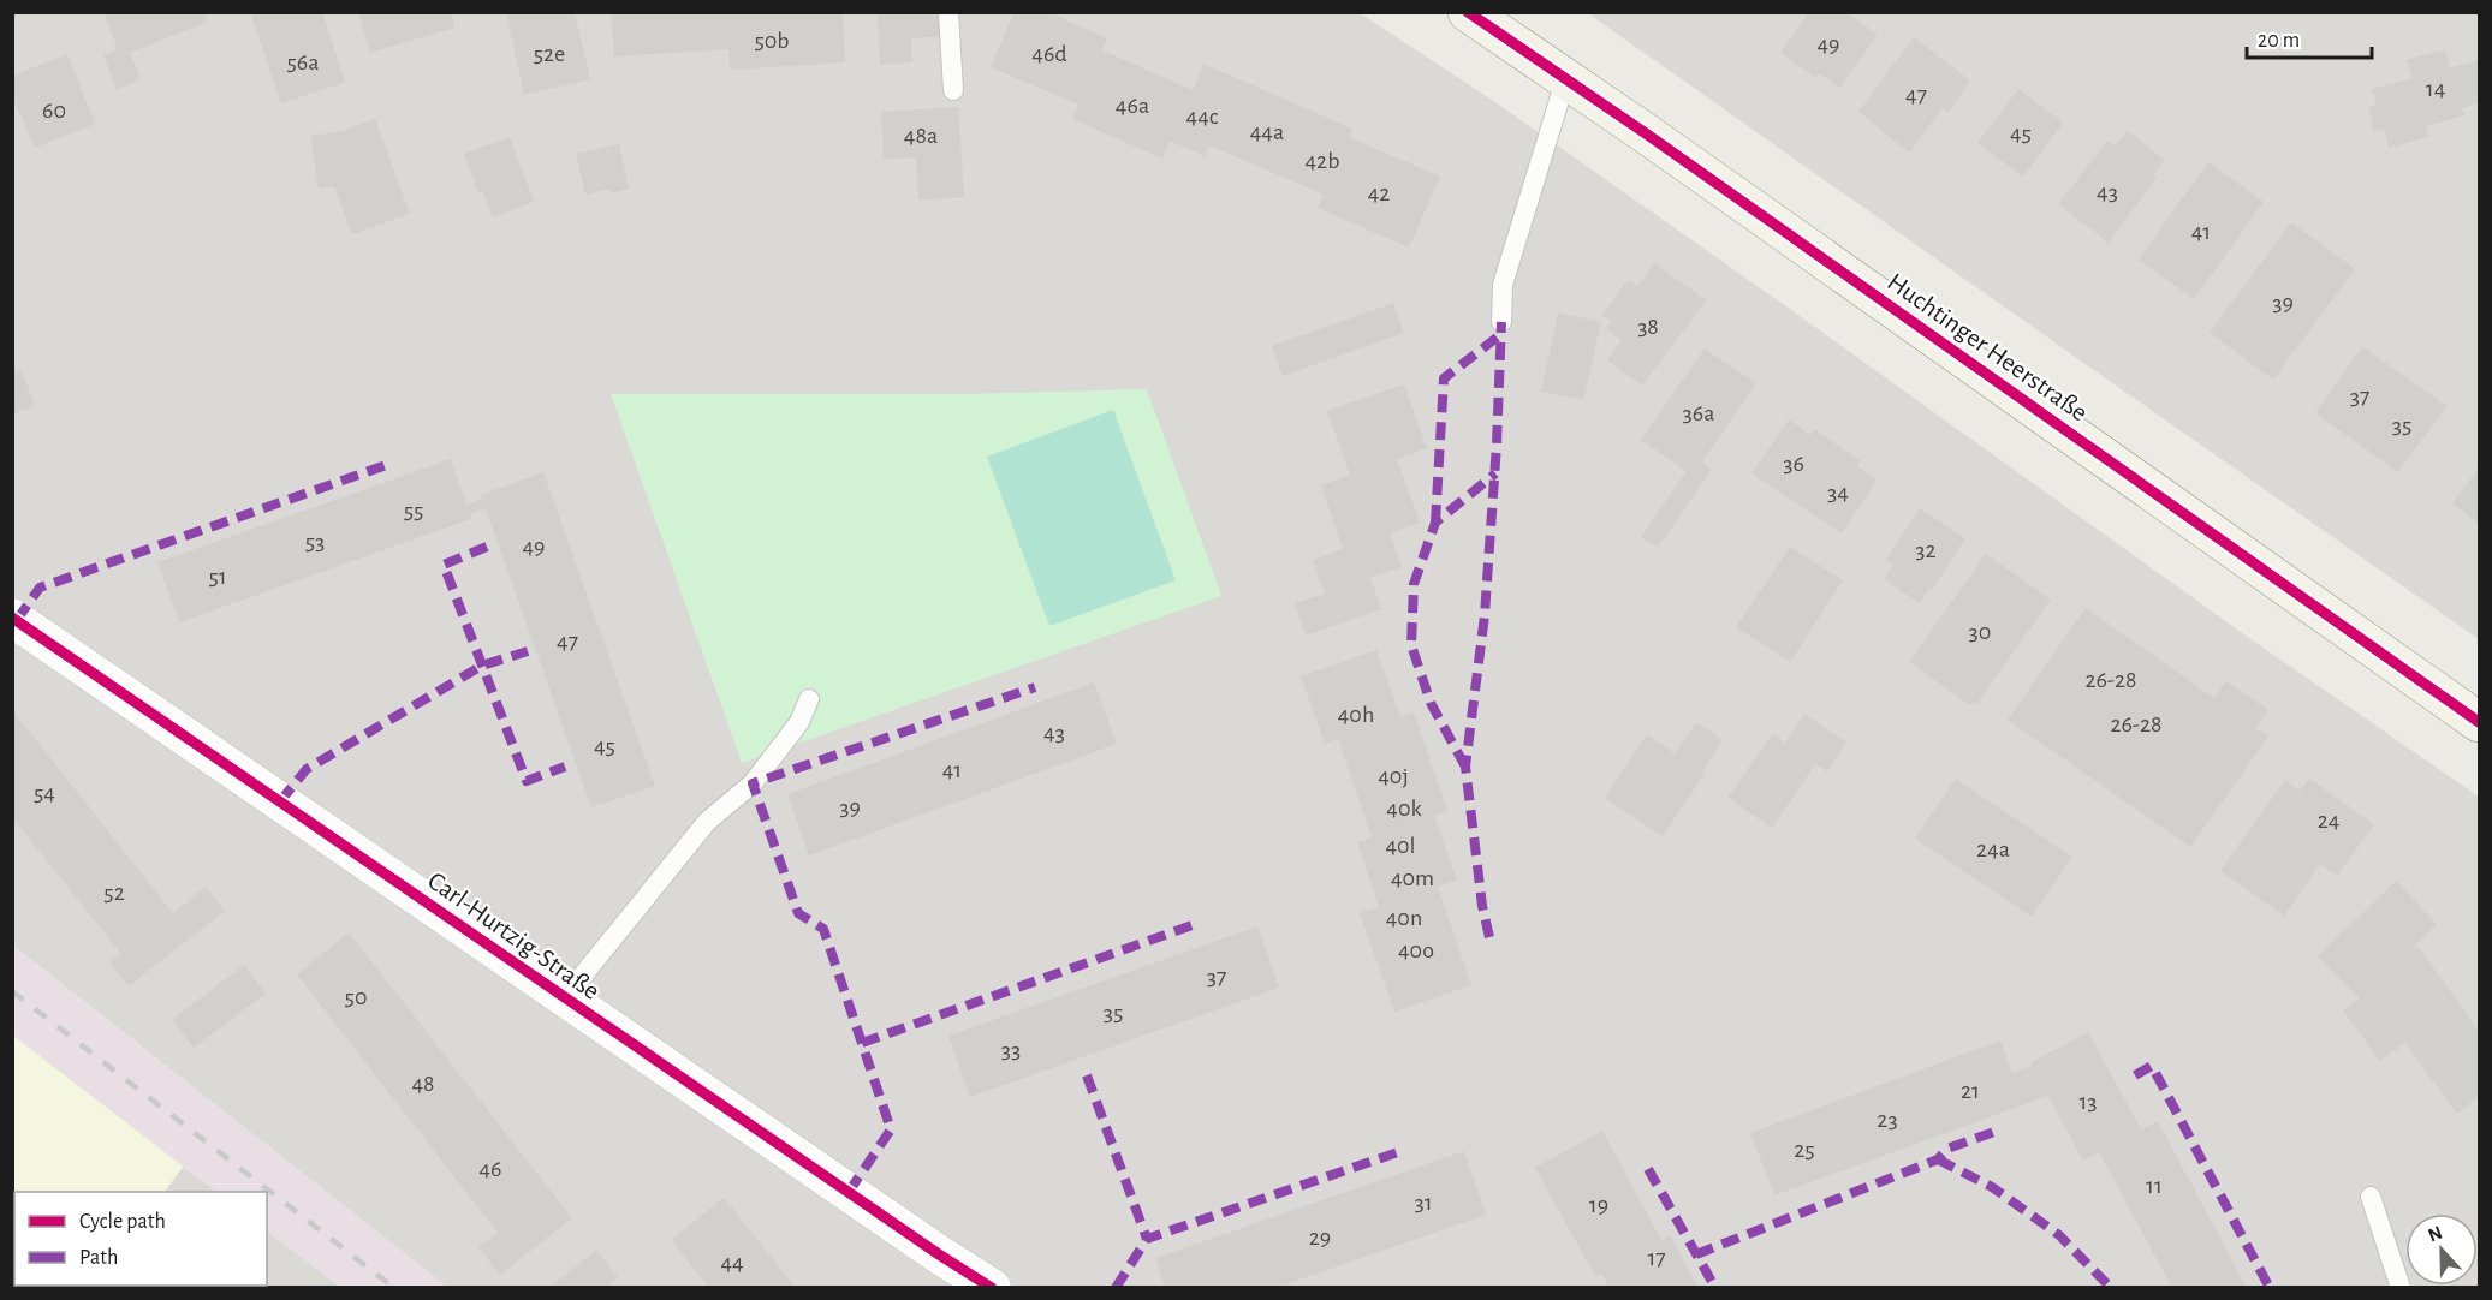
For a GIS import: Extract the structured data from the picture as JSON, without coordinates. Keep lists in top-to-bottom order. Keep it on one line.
{"streets":{"main road":["Huchtinger Heerstraße"],"street":["Carl-Hurtzig-Straße"]},"house_numbers":["50b","49","52e","46d","56a","14","47","46a","60","44c","44a","45","48a","42b","43","42","41","39","38","37","36a","35","36","34","55","53","49","32","51","30","47","26-28","40h","26-28","43","45","41","40j","54","39","40k","24","40l","24a","40m","52","40n","40o","37","50","35","33","48","21","13","23","25","46","11","31","19","29","17","44"],"legend":["Cycle path","Path"],"scale_bar":"20 m","north":"top"}
